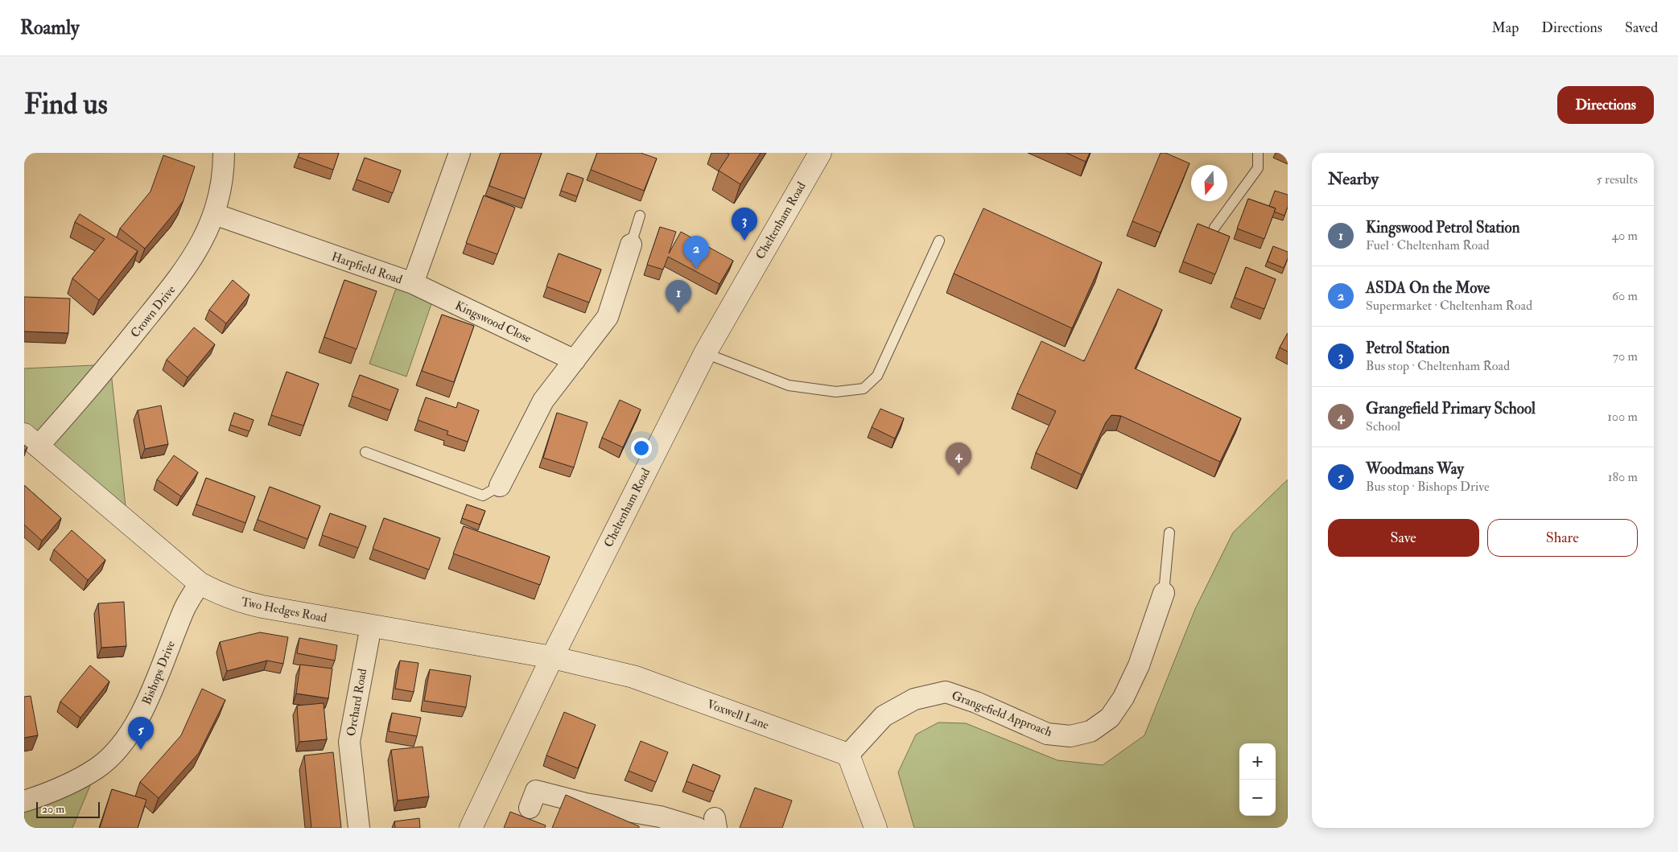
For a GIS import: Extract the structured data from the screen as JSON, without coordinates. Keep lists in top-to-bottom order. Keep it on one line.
{"streets":{"street":["Cheltenham Road","Harpfield Road","Crown Drive","Kingswood Close","Two Hedges Road","Bishops Drive","Orchard Road","Grangefield Approach","Voxwell Lane"]},"crossings":[["Cheltenham Road","Two Hedges Road"],["Cheltenham Road","Voxwell Lane"],["Harpfield Road","Crown Drive"],["Harpfield Road","Kingswood Close"],["Crown Drive","Two Hedges Road"],["Two Hedges Road","Bishops Drive"],["Two Hedges Road","Orchard Road"],["Two Hedges Road","Voxwell Lane"],["Grangefield Approach","Voxwell Lane"]],"scale_bar":"20 m","north":"bottom","page":{"header":"Roamly","nav":["Map","Directions","Saved"],"buttons":["Directions",["Save","Share"]],"title":"Find us","heading":["Nearby","5 results"],"list":[{"mark":"1","name":"Kingswood Petrol Station","note":"Fuel · Cheltenham Road","value":"40 m"},{"mark":"2","name":"ASDA On the Move","note":"Supermarket · Cheltenham Road","value":"60 m"},{"mark":"3","name":"Petrol Station","note":"Bus stop · Cheltenham Road","value":"70 m"},{"mark":"4","name":"Grangefield Primary School","note":"School","value":"100 m"},{"mark":"5","name":"Woodmans Way","note":"Bus stop · Bishops Drive","value":"180 m"}],"pins":["3","2","1","4","5"],"map_buttons":["+","−"],"scale":"20 m"}}
